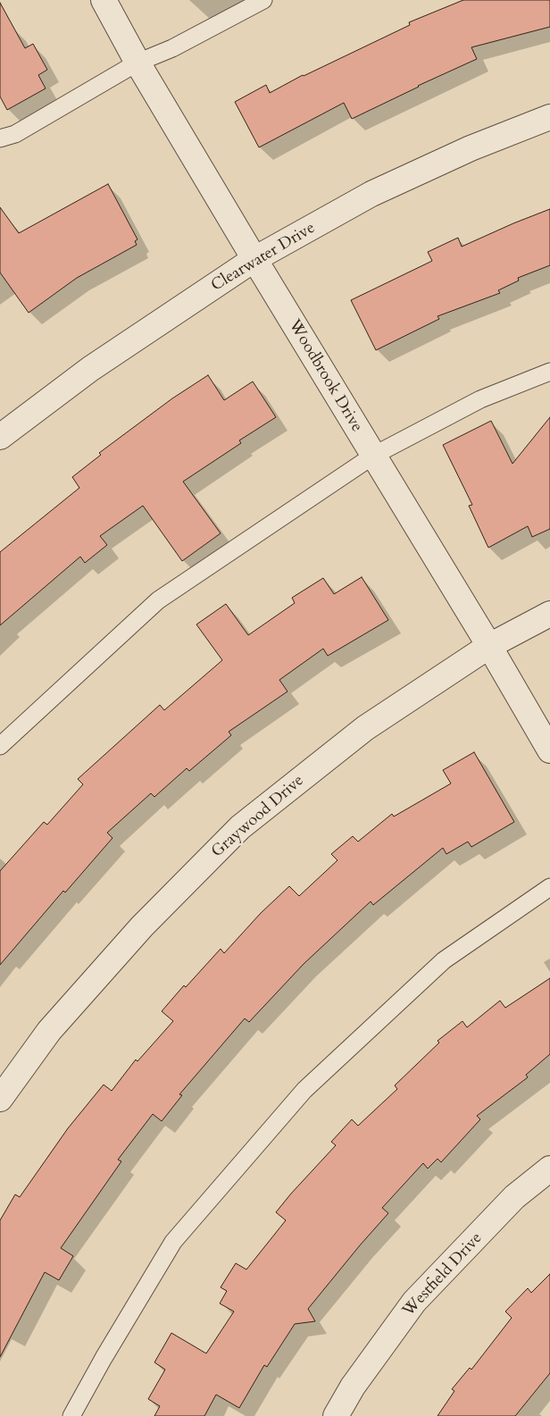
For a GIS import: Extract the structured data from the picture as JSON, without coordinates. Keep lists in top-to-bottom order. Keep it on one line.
{"streets":{"street":["Clearwater Drive","Woodbrook Drive","Graywood Drive","Westfield Drive"]},"crossings":[["Clearwater Drive","Woodbrook Drive"],["Woodbrook Drive","Graywood Drive"]]}
